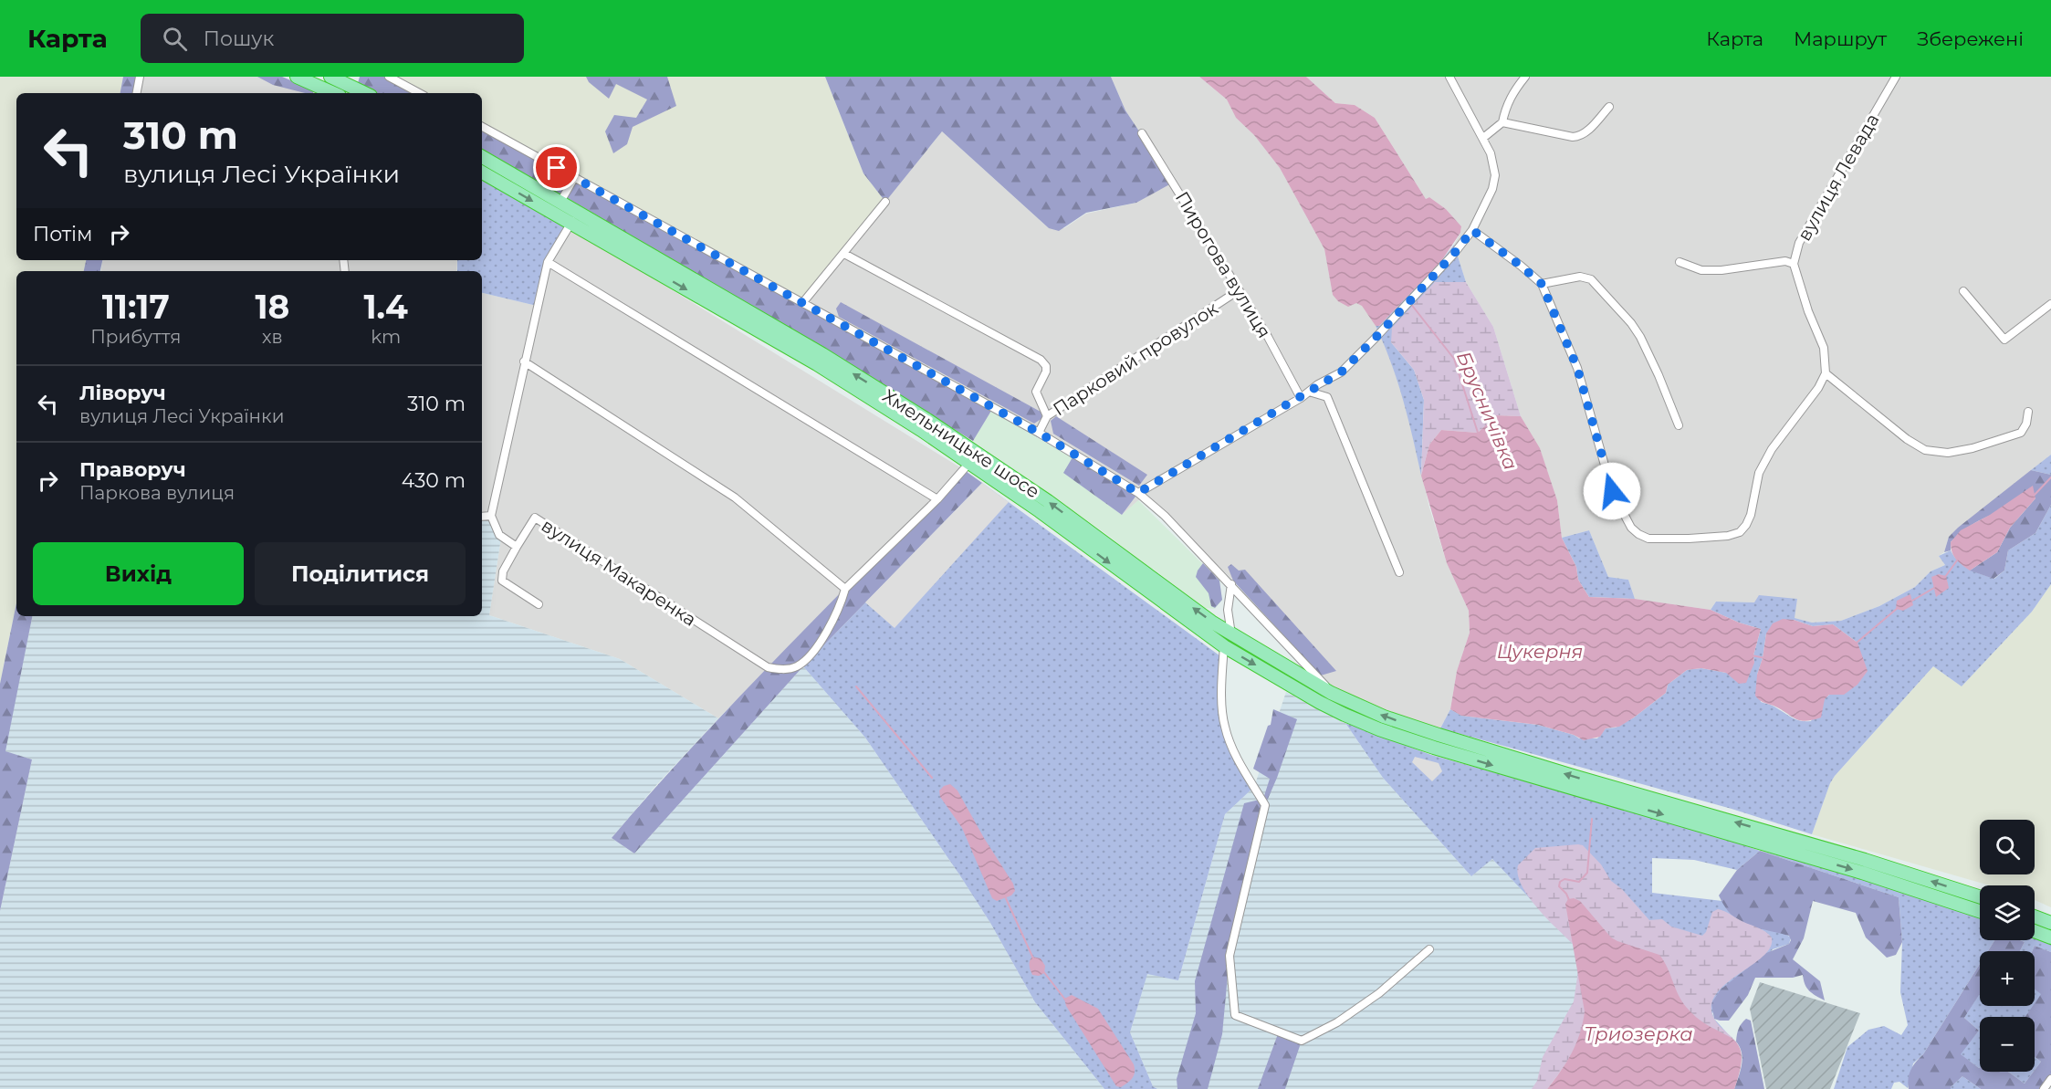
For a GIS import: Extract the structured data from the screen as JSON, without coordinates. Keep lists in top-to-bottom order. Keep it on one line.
{"streets":{"highway":["Хмельницьке шосе"],"street":["вулиця Левада","Пирогова вулиця","Парковий провулок","вулиця Макаренка"]},"crossings":[["Пирогова вулиця","Парковий провулок"]],"water":["Брусничівка","Цукерня","Триозерка"],"page":{"header":"Карта","search":"Пошук","nav":["Карта","Маршрут","Збережені"],"turn":["310 m","вулиця Лесі Українки"],"then":"Потім","eta":["11:17","Прибуття","18","хв","1.4","km"],"list":[{"name":"Ліворуч","note":"вулиця Лесі Українки","value":"310 m"},{"name":"Праворуч","note":"Паркова вулиця","value":"430 m"}],"buttons":["Вихід","Поділитися"],"map_buttons":["+","−"]}}
